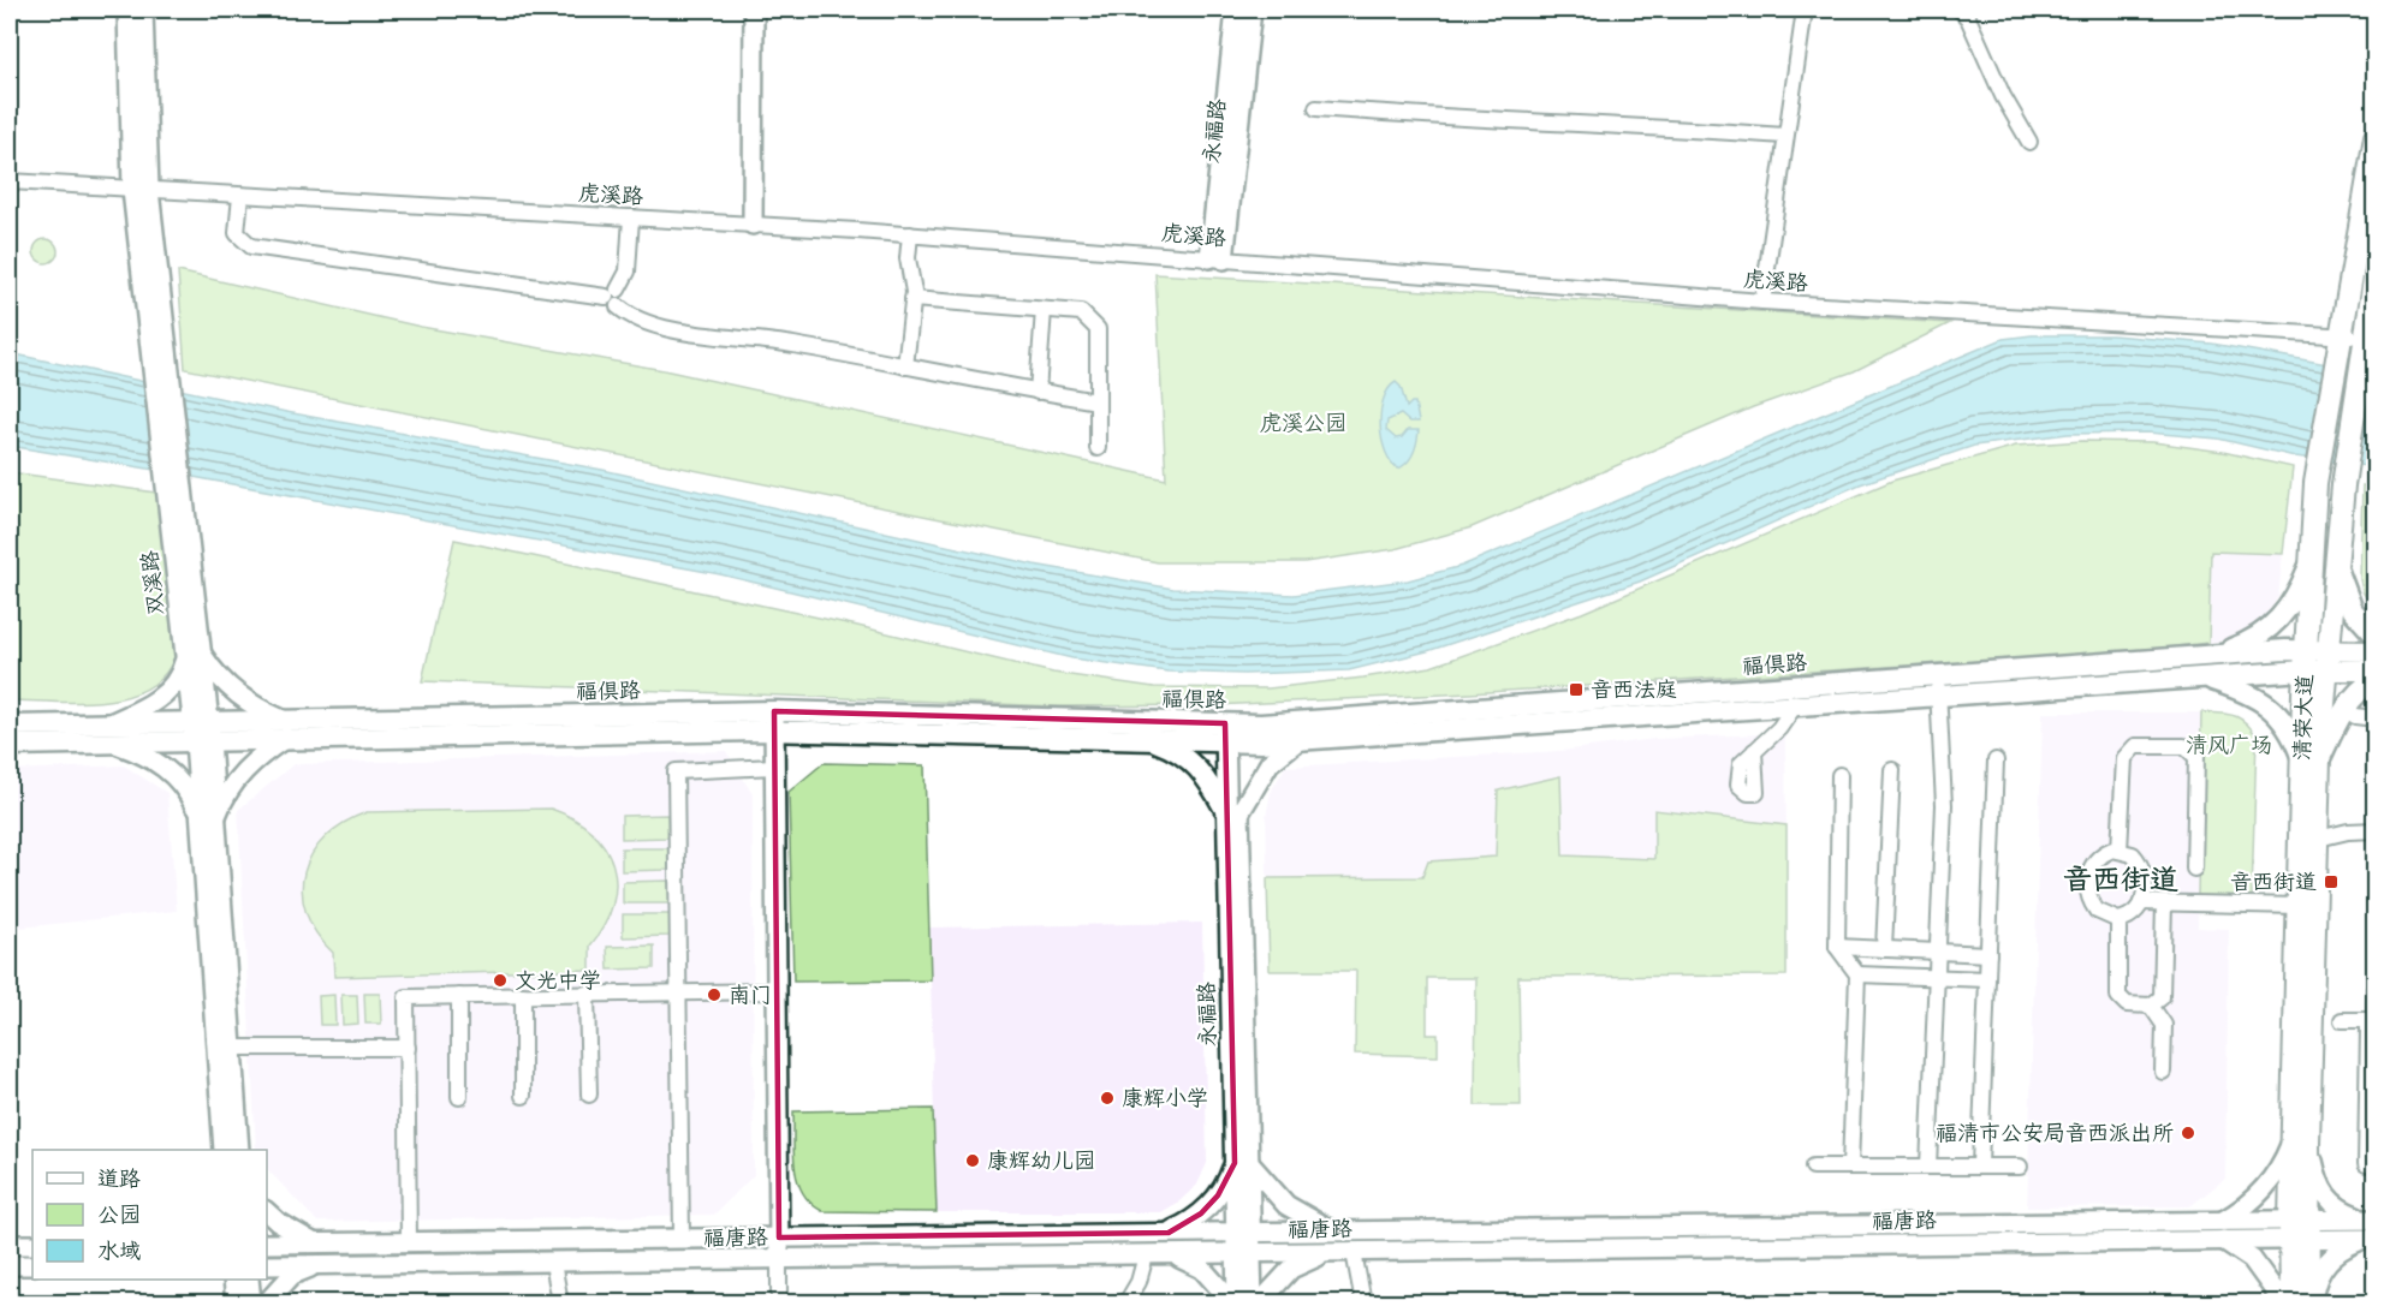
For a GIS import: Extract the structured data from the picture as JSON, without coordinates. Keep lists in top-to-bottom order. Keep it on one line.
{"streets":{"main road":["福俱路","清荣大道"],"street":["永福路","虎溪路","双溪路","福唐路"]},"crossings":[["永福路","虎溪路"],["永福路","福俱路"],["永福路","福唐路"],["虎溪路","双溪路"],["虎溪路","清荣大道"],["双溪路","福俱路"],["福俱路","清荣大道"],["清荣大道","福唐路"]],"districts":["音西街道"],"parks":["虎溪公园","清风广场"],"places":{"transit":["音西法庭","音西街道"],"other":["文光中学","南门","康辉小学","福清市公安局音西派出所","康辉幼儿园"]},"legend":["道路","公园","水域"]}
